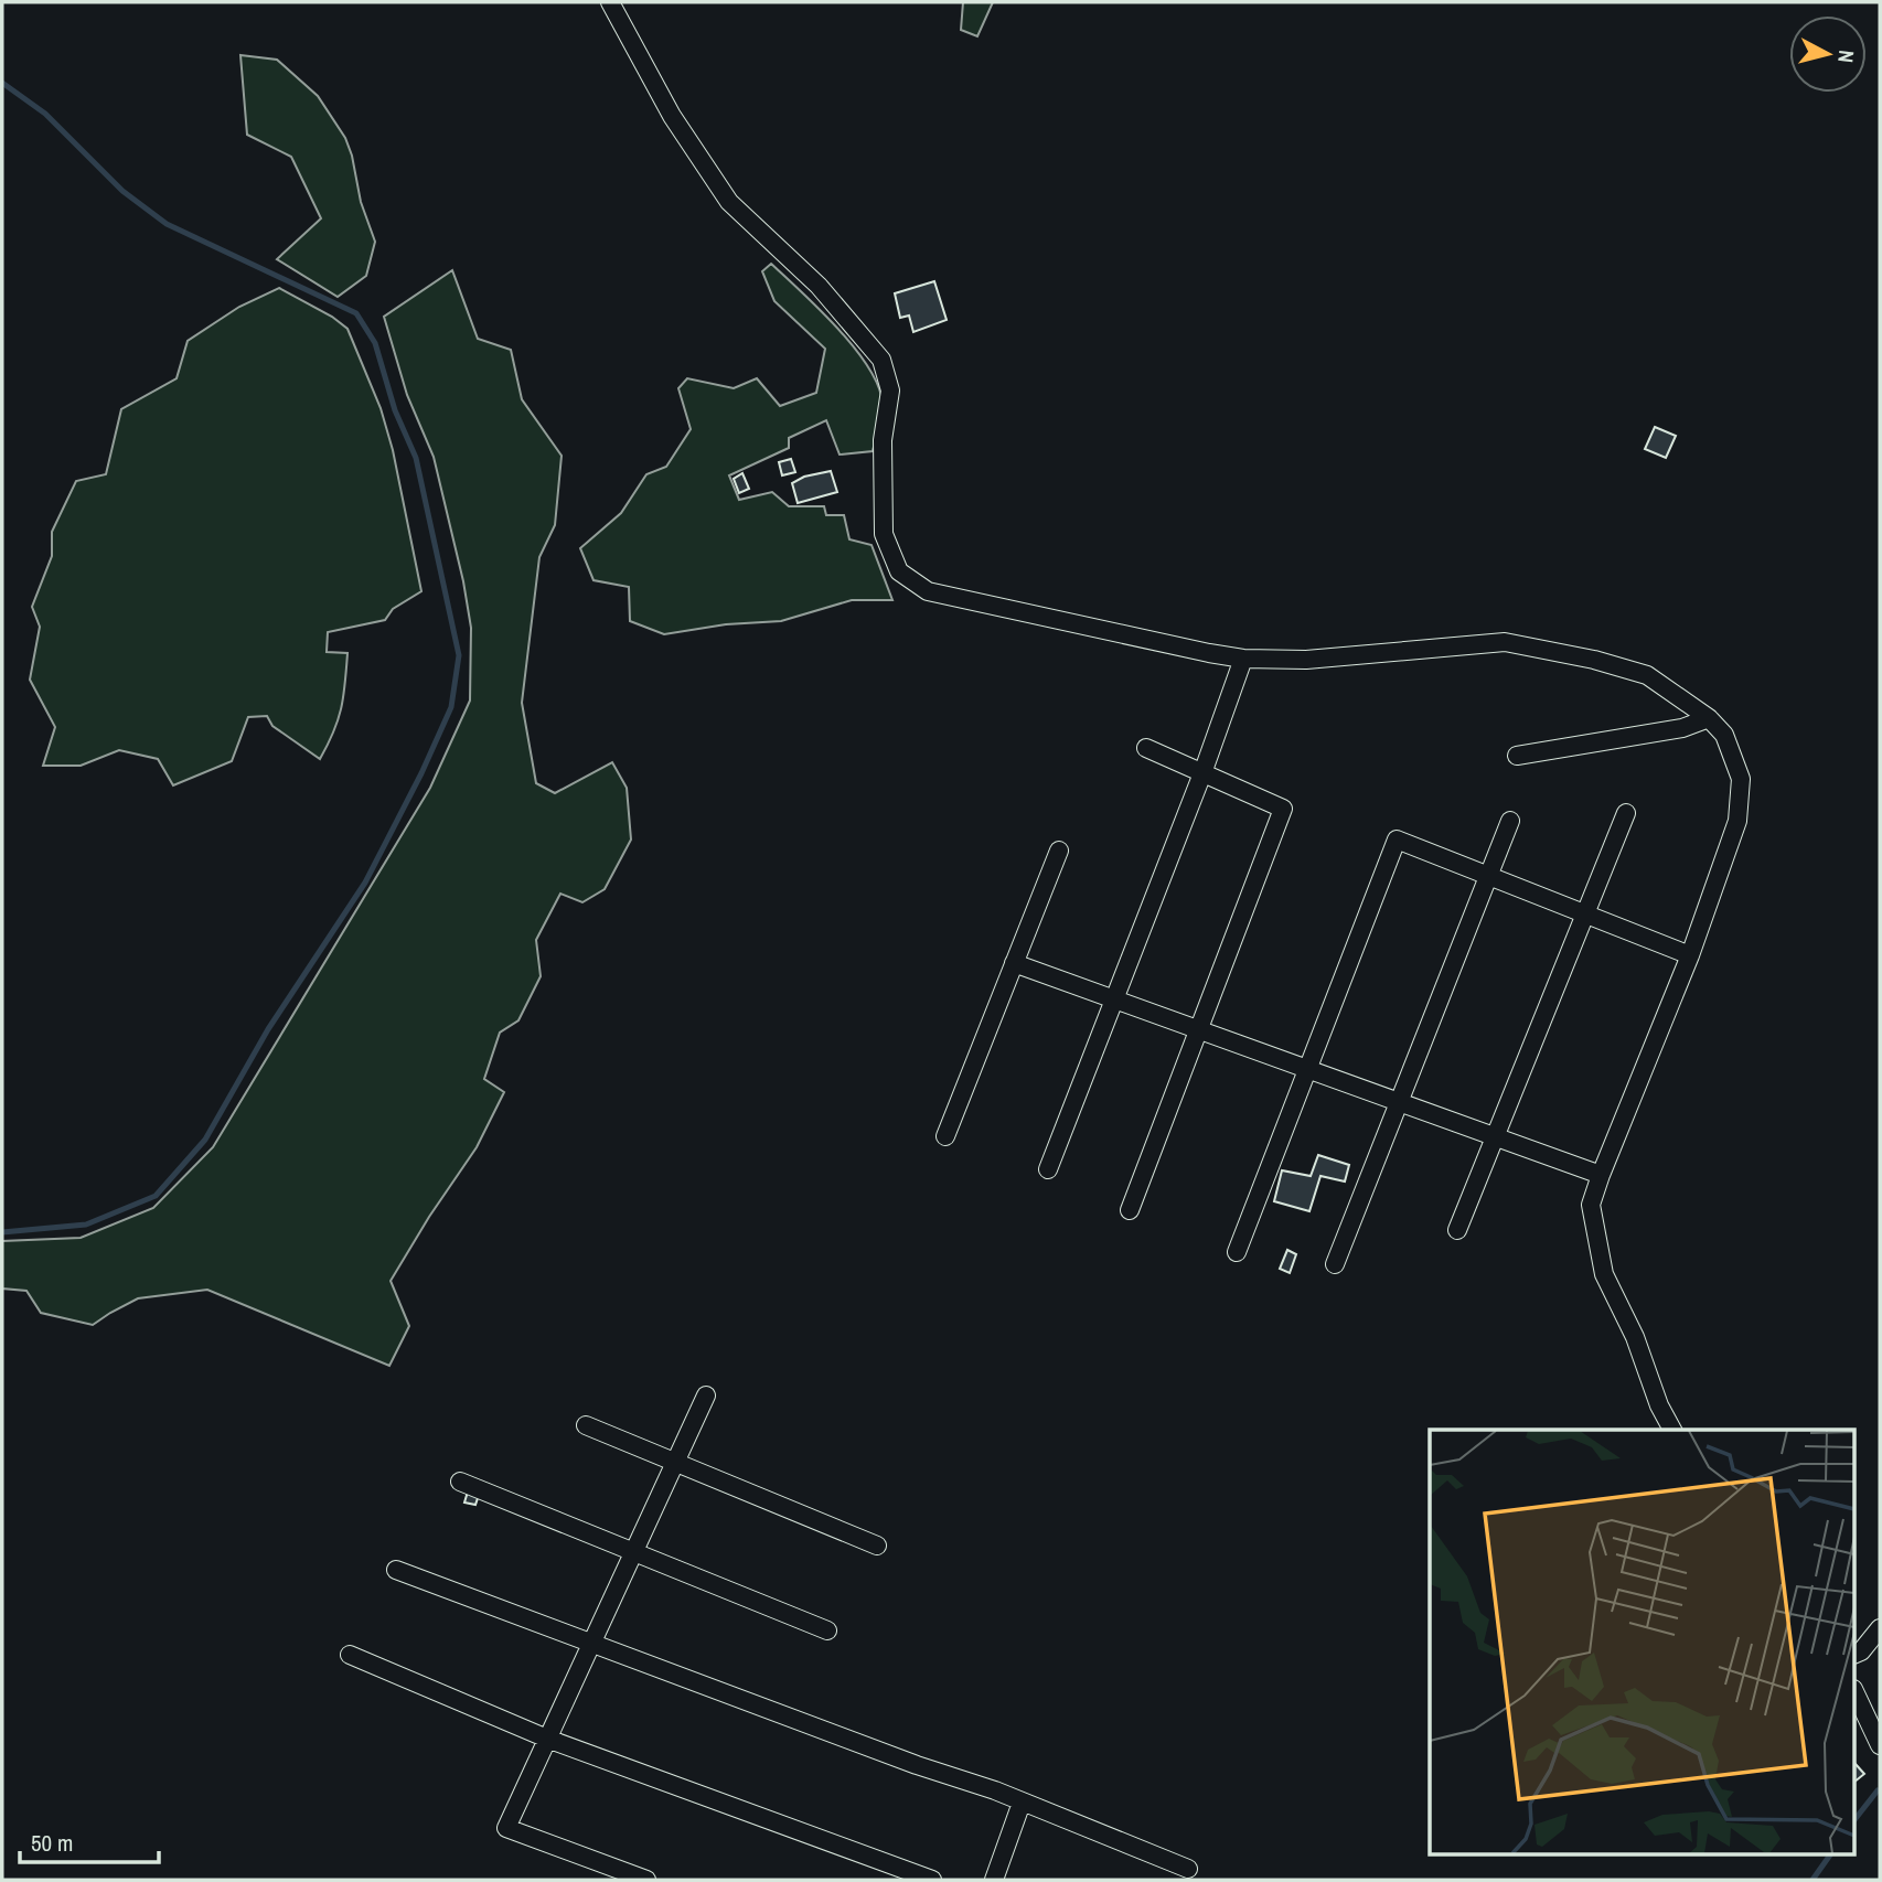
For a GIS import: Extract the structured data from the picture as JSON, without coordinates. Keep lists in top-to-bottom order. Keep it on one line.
{"scale_bar":"50 m","north":"right"}
